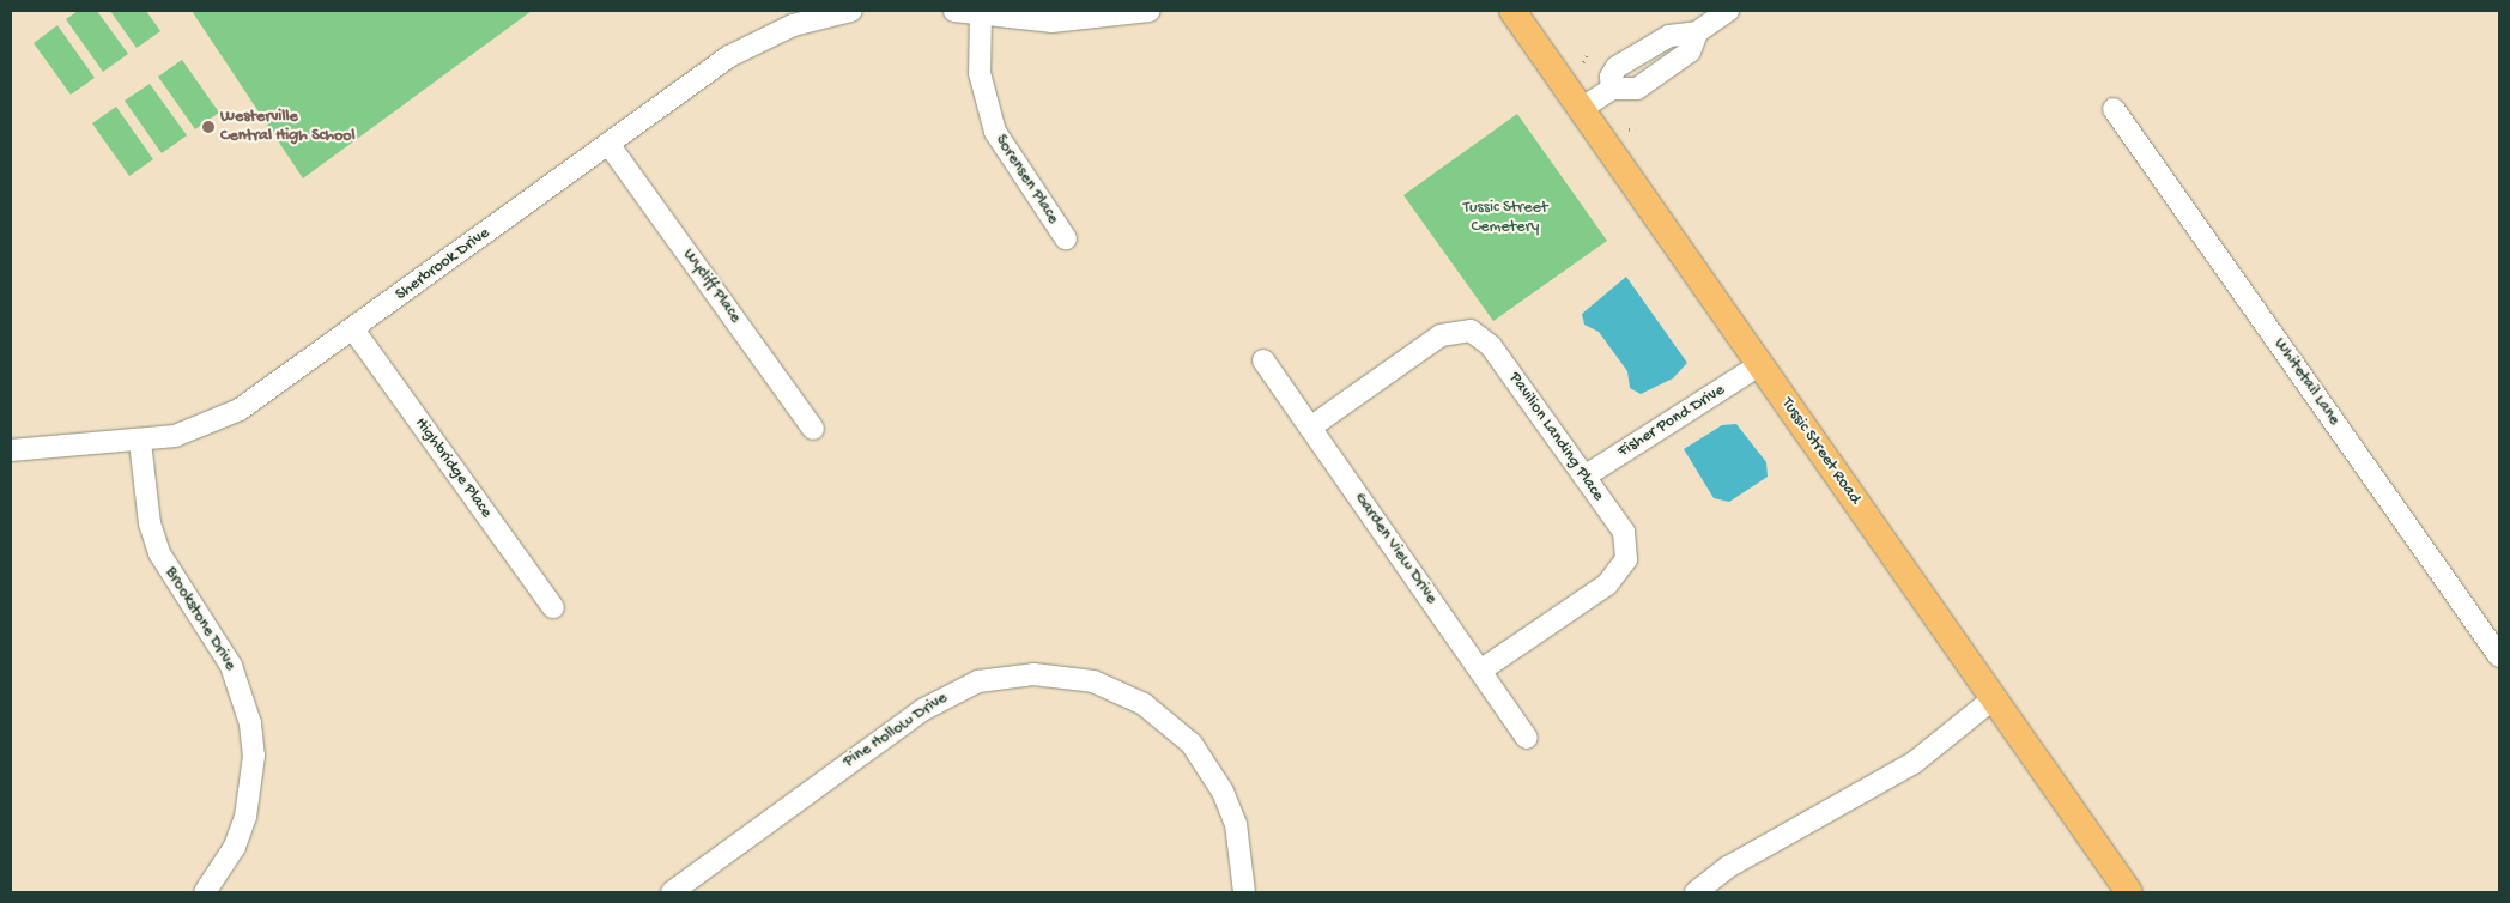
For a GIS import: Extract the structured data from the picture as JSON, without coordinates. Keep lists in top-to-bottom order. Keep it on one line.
{"streets":{"main road":["Tussic Street Road"],"street":["Sorensen Place","Sherbrook Drive","Wycliff Place","Whitetail Lane","Fisher Pond Drive","Pavilion Landing Place","Highbridge Place","Garden View Drive","Brookstone Drive","Pine Hollow Drive"]},"crossings":[["Sherbrook Drive","Wycliff Place"],["Sherbrook Drive","Highbridge Place"],["Sherbrook Drive","Brookstone Drive"],["Fisher Pond Drive","Pavilion Landing Place"],["Fisher Pond Drive","Tussic Street Road"],["Pavilion Landing Place","Garden View Drive"]],"parks":["Tussic Street Cemetery"],"places":["Westerville Central High School"]}
